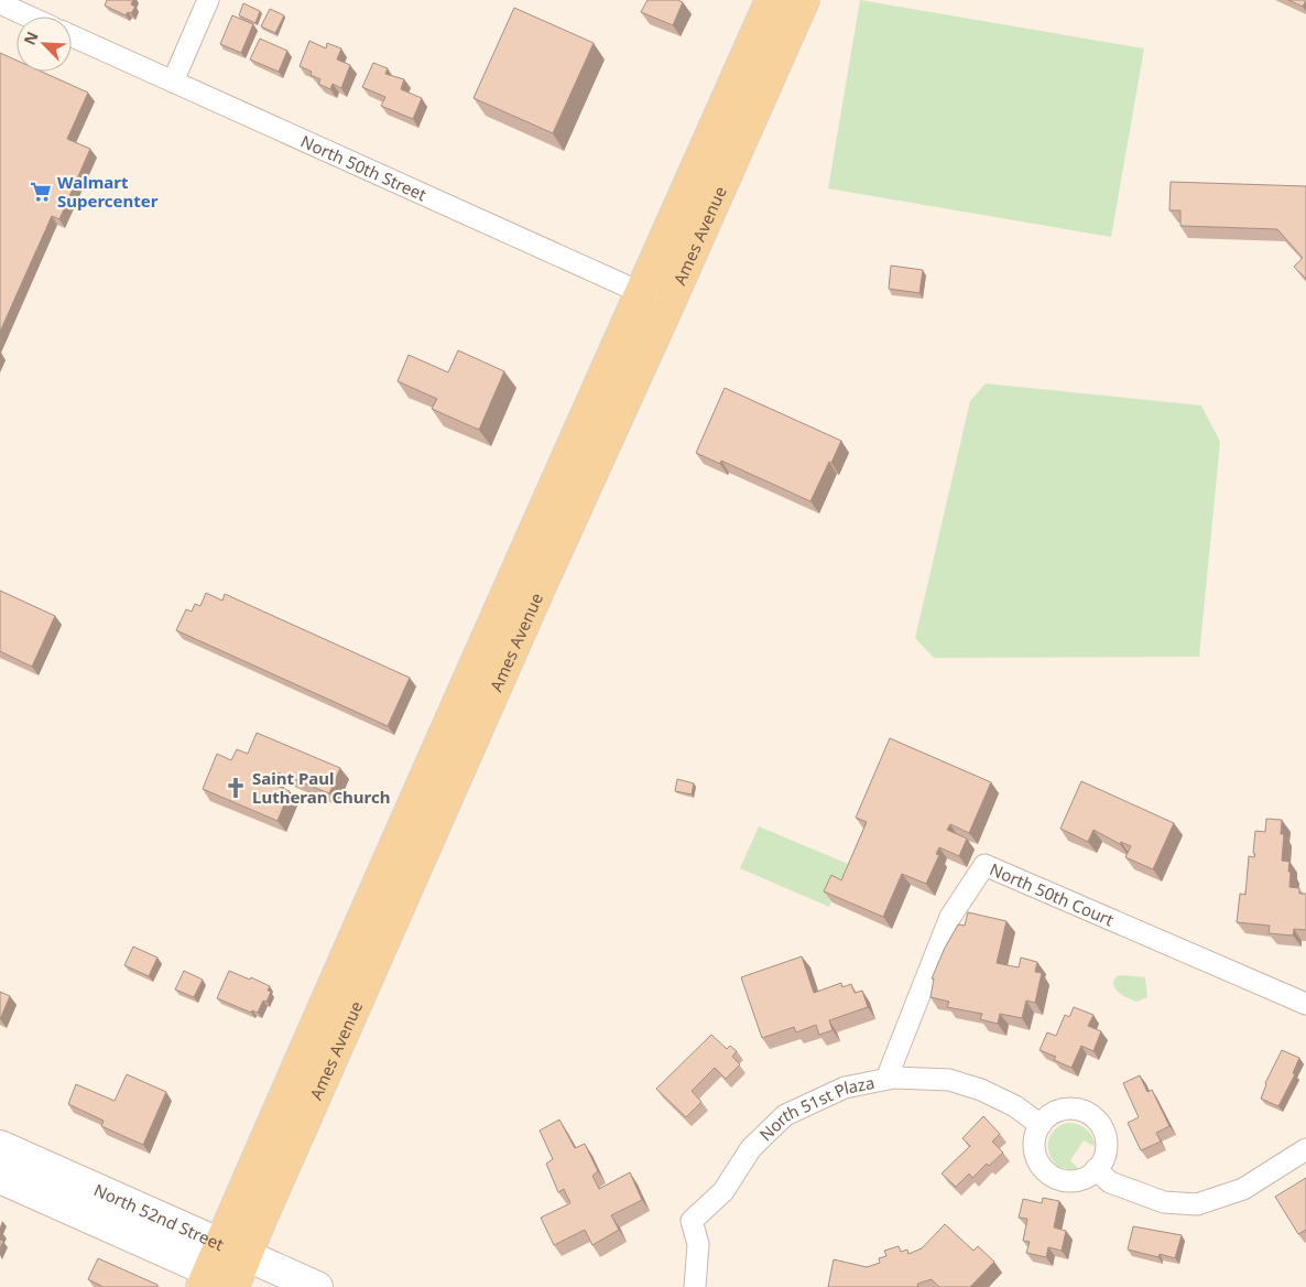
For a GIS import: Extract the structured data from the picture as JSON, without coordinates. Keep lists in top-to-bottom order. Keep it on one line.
{"streets":{"main road":["Ames Avenue","North 52nd Street"],"street":["North 50th Street","North 50th Court","North 51st Plaza"]},"crossings":[["North 50th Street","Ames Avenue"],["Ames Avenue","North 52nd Street"],["North 50th Court","North 51st Plaza"]],"places":{"supermarket":["Walmart Supercenter"],"church":["Saint Paul Lutheran Church"]},"north":"top left"}
